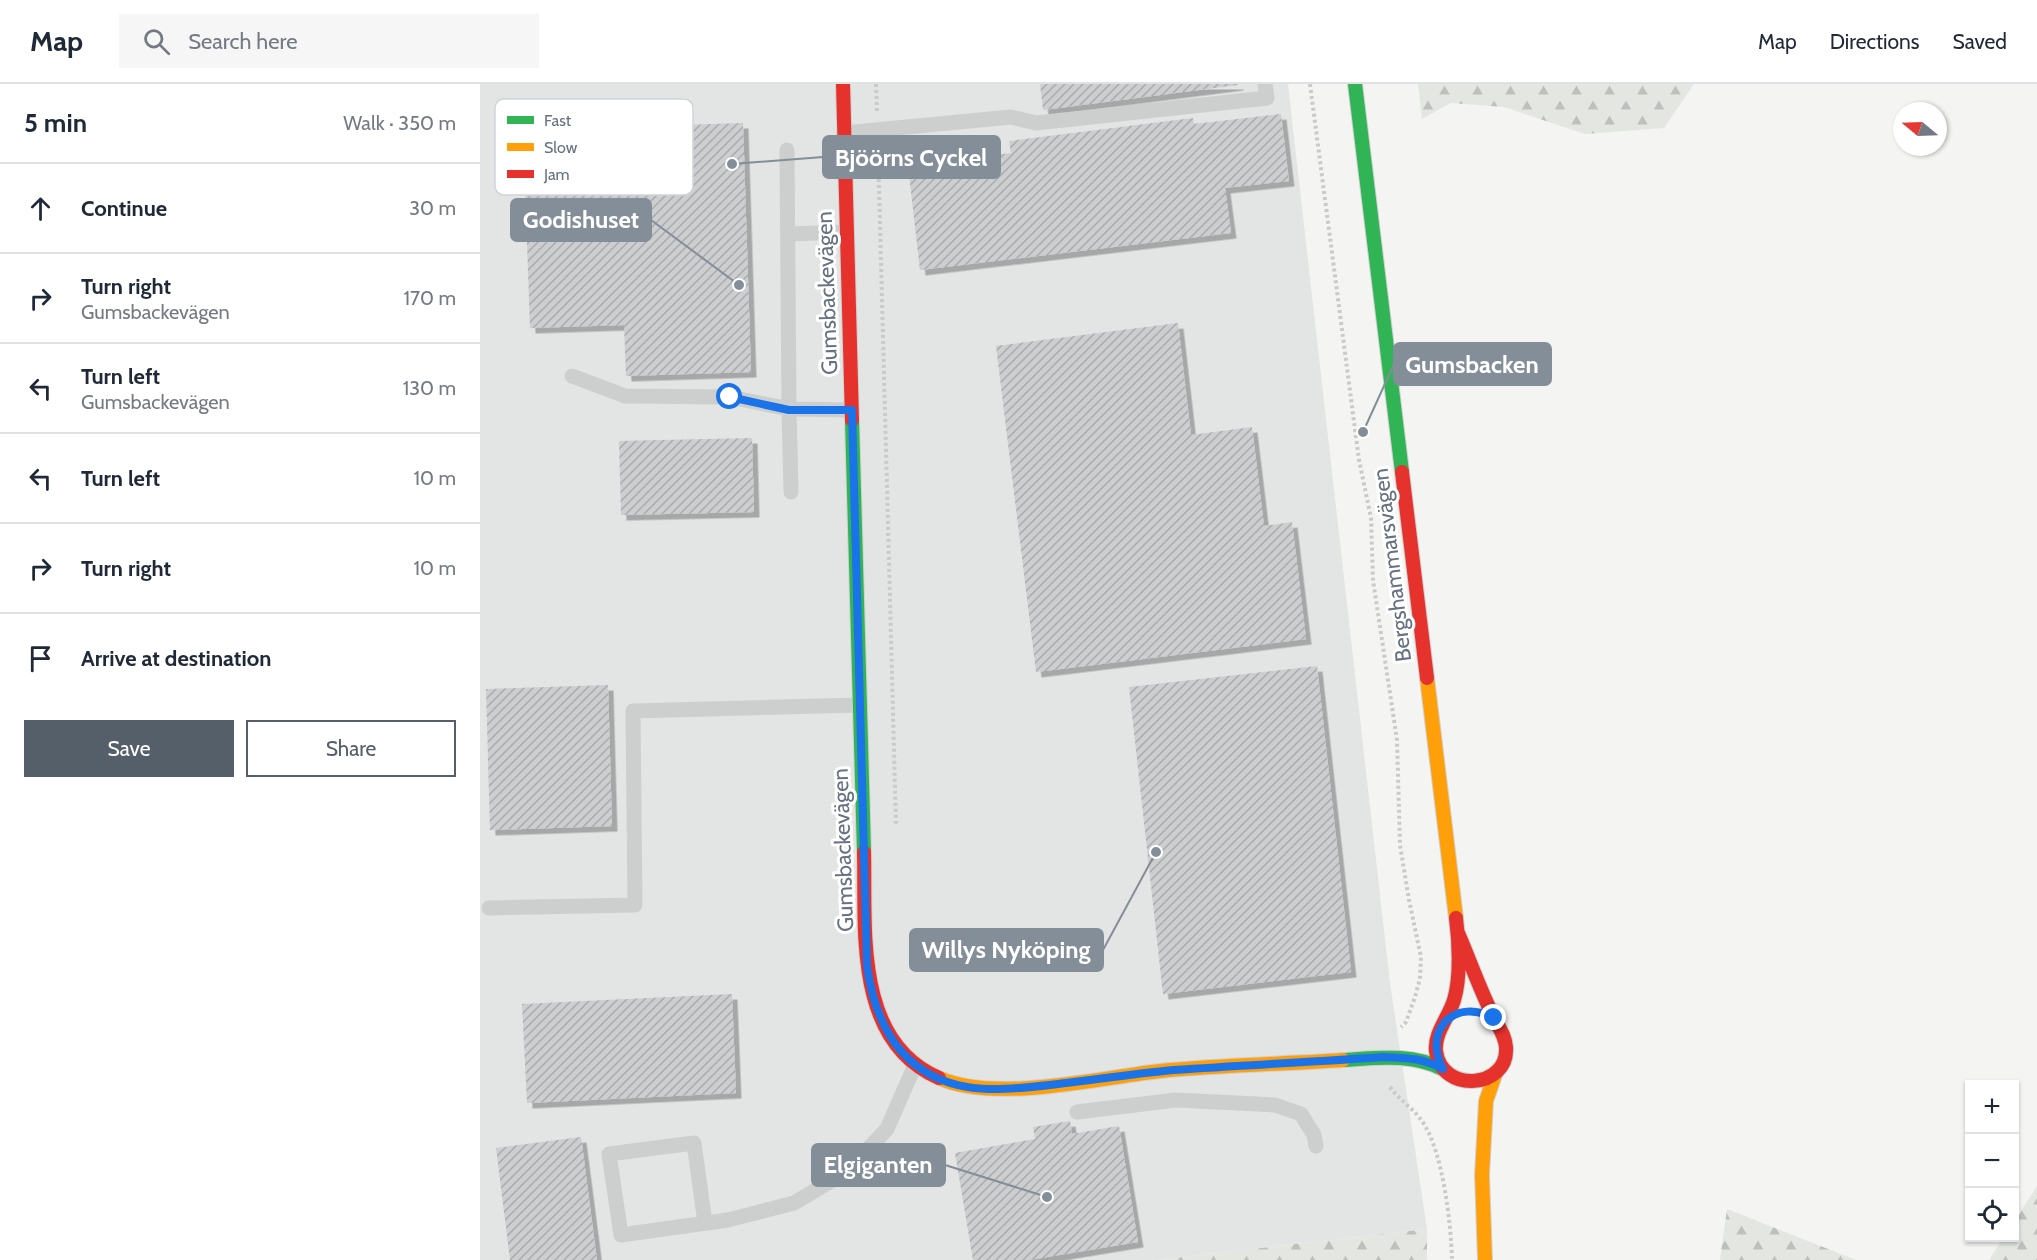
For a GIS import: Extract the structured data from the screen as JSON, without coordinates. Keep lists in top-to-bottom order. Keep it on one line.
{"streets":{"street":["Gumsbackevägen","Bergshammarsvägen"]},"places":["Bjöörns Cyckel","Godishuset","Gumsbacken","Willys Nyköping","Elgiganten"],"legend":["Fast","Slow","Jam"],"north":"left","page":{"header":"Map","search":"Search here","nav":["Map","Directions","Saved"],"heading":["5 min","Walk · 350 m"],"list":[["Continue","30 m"],["Turn right","Gumsbackevägen","170 m"],["Turn left","Gumsbackevägen","130 m"],["Turn left","10 m"],["Turn right","10 m"],"Arrive at destination"],"buttons":["Save","Share"],"map_buttons":["+","−"]}}
